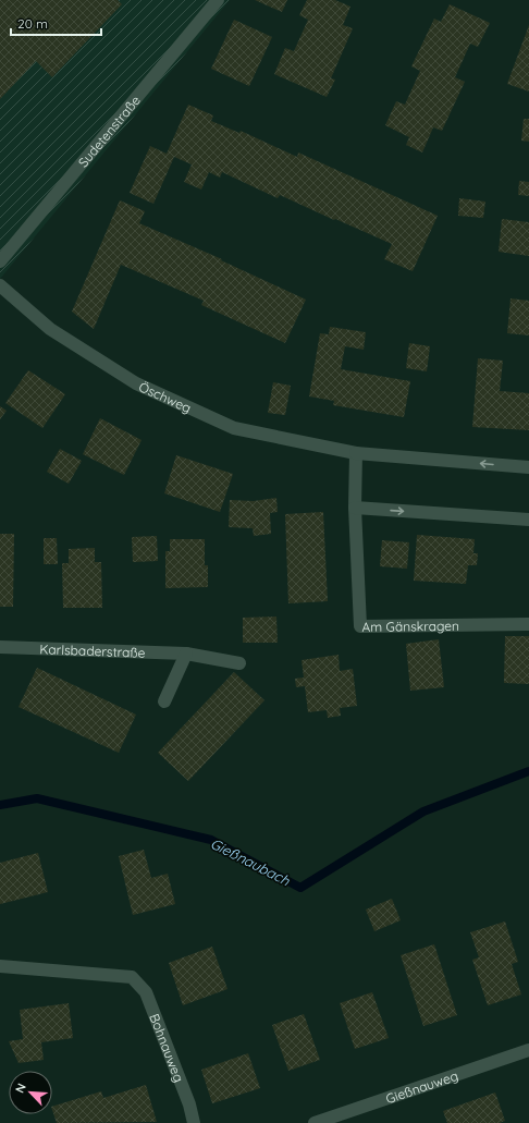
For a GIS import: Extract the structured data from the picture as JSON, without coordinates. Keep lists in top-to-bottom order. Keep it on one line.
{"streets":{"street":["Sudetenstraße","Öschweg","Am Gänskragen","Karlsbaderstraße","Bohnauweg","Gießnauweg"]},"water":["Gießnaubach"],"scale_bar":"20 m","north":"top left"}
